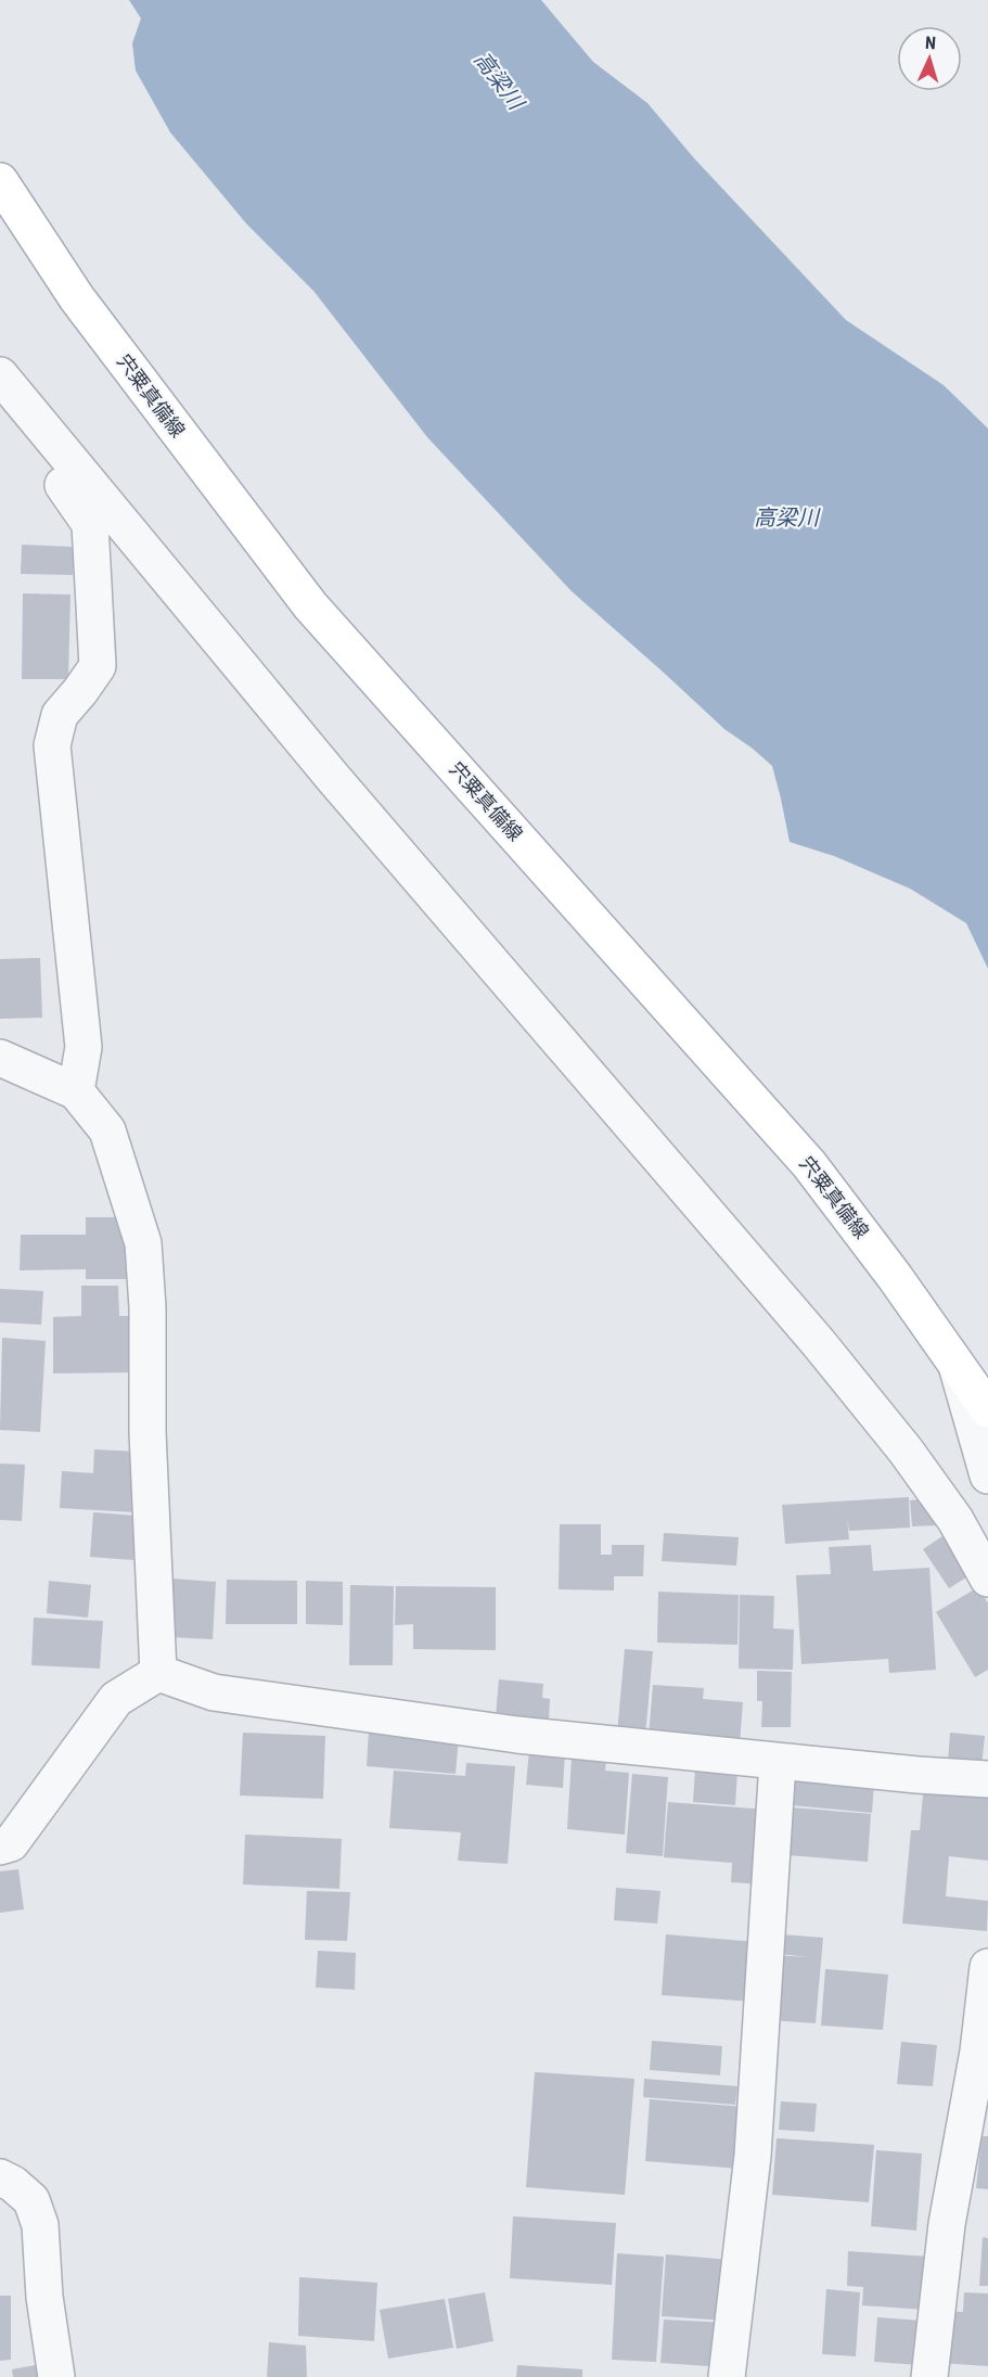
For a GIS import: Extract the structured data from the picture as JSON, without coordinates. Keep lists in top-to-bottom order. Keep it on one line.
{"streets":{"main road":["宍粟真備線"]},"water":["高梁川"],"north":"top"}
